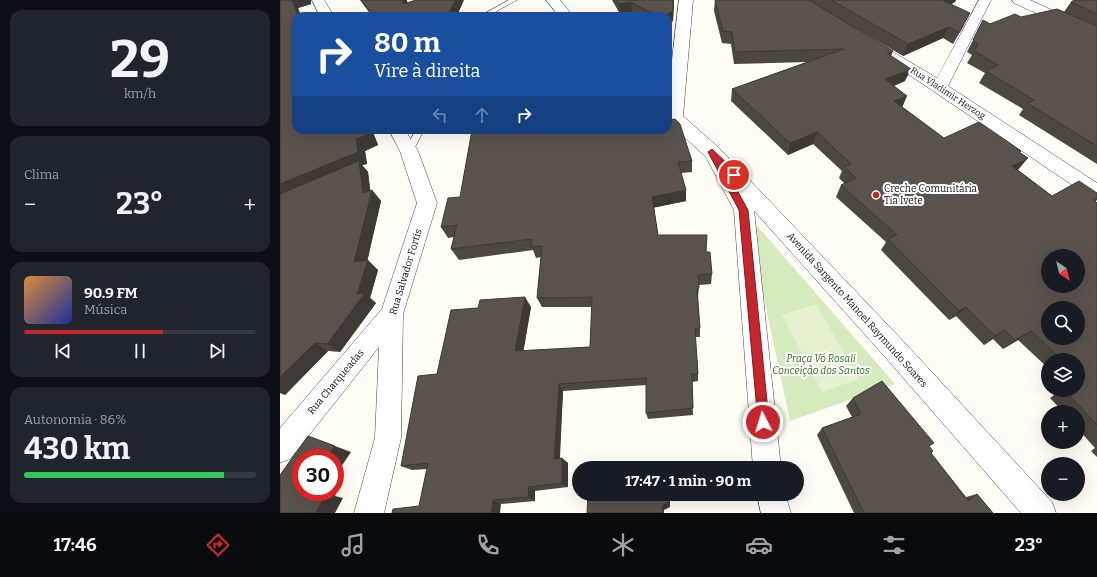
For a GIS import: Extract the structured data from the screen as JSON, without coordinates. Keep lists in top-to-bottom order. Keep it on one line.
{"streets":{"street":["Rua Vladimir Herzog","Rua Salvador Fortis","Avenida Sargento Manoel Raymundo Soares","Rua Charqueadas"]},"crossings":[["Rua Salvador Fortis","Rua Charqueadas"]],"parks":["Praça Vó Rosali Conceição dos Santos"],"places":["Creche Comunitária Tia Ivete"],"north":"bottom right","page":{"tile":[["29","km/h"],"Clima",["Autonomia · 86%","430 km"]],"turn":["80 m","Vire à direita"],"heat":["−","23°","+"],"map_buttons":["+","−"],"song":["90.9 FM","Música"],"limit":"30","trip":"17:47 · 1 min · 90 m","tabs":["17:46","23°"]}}
